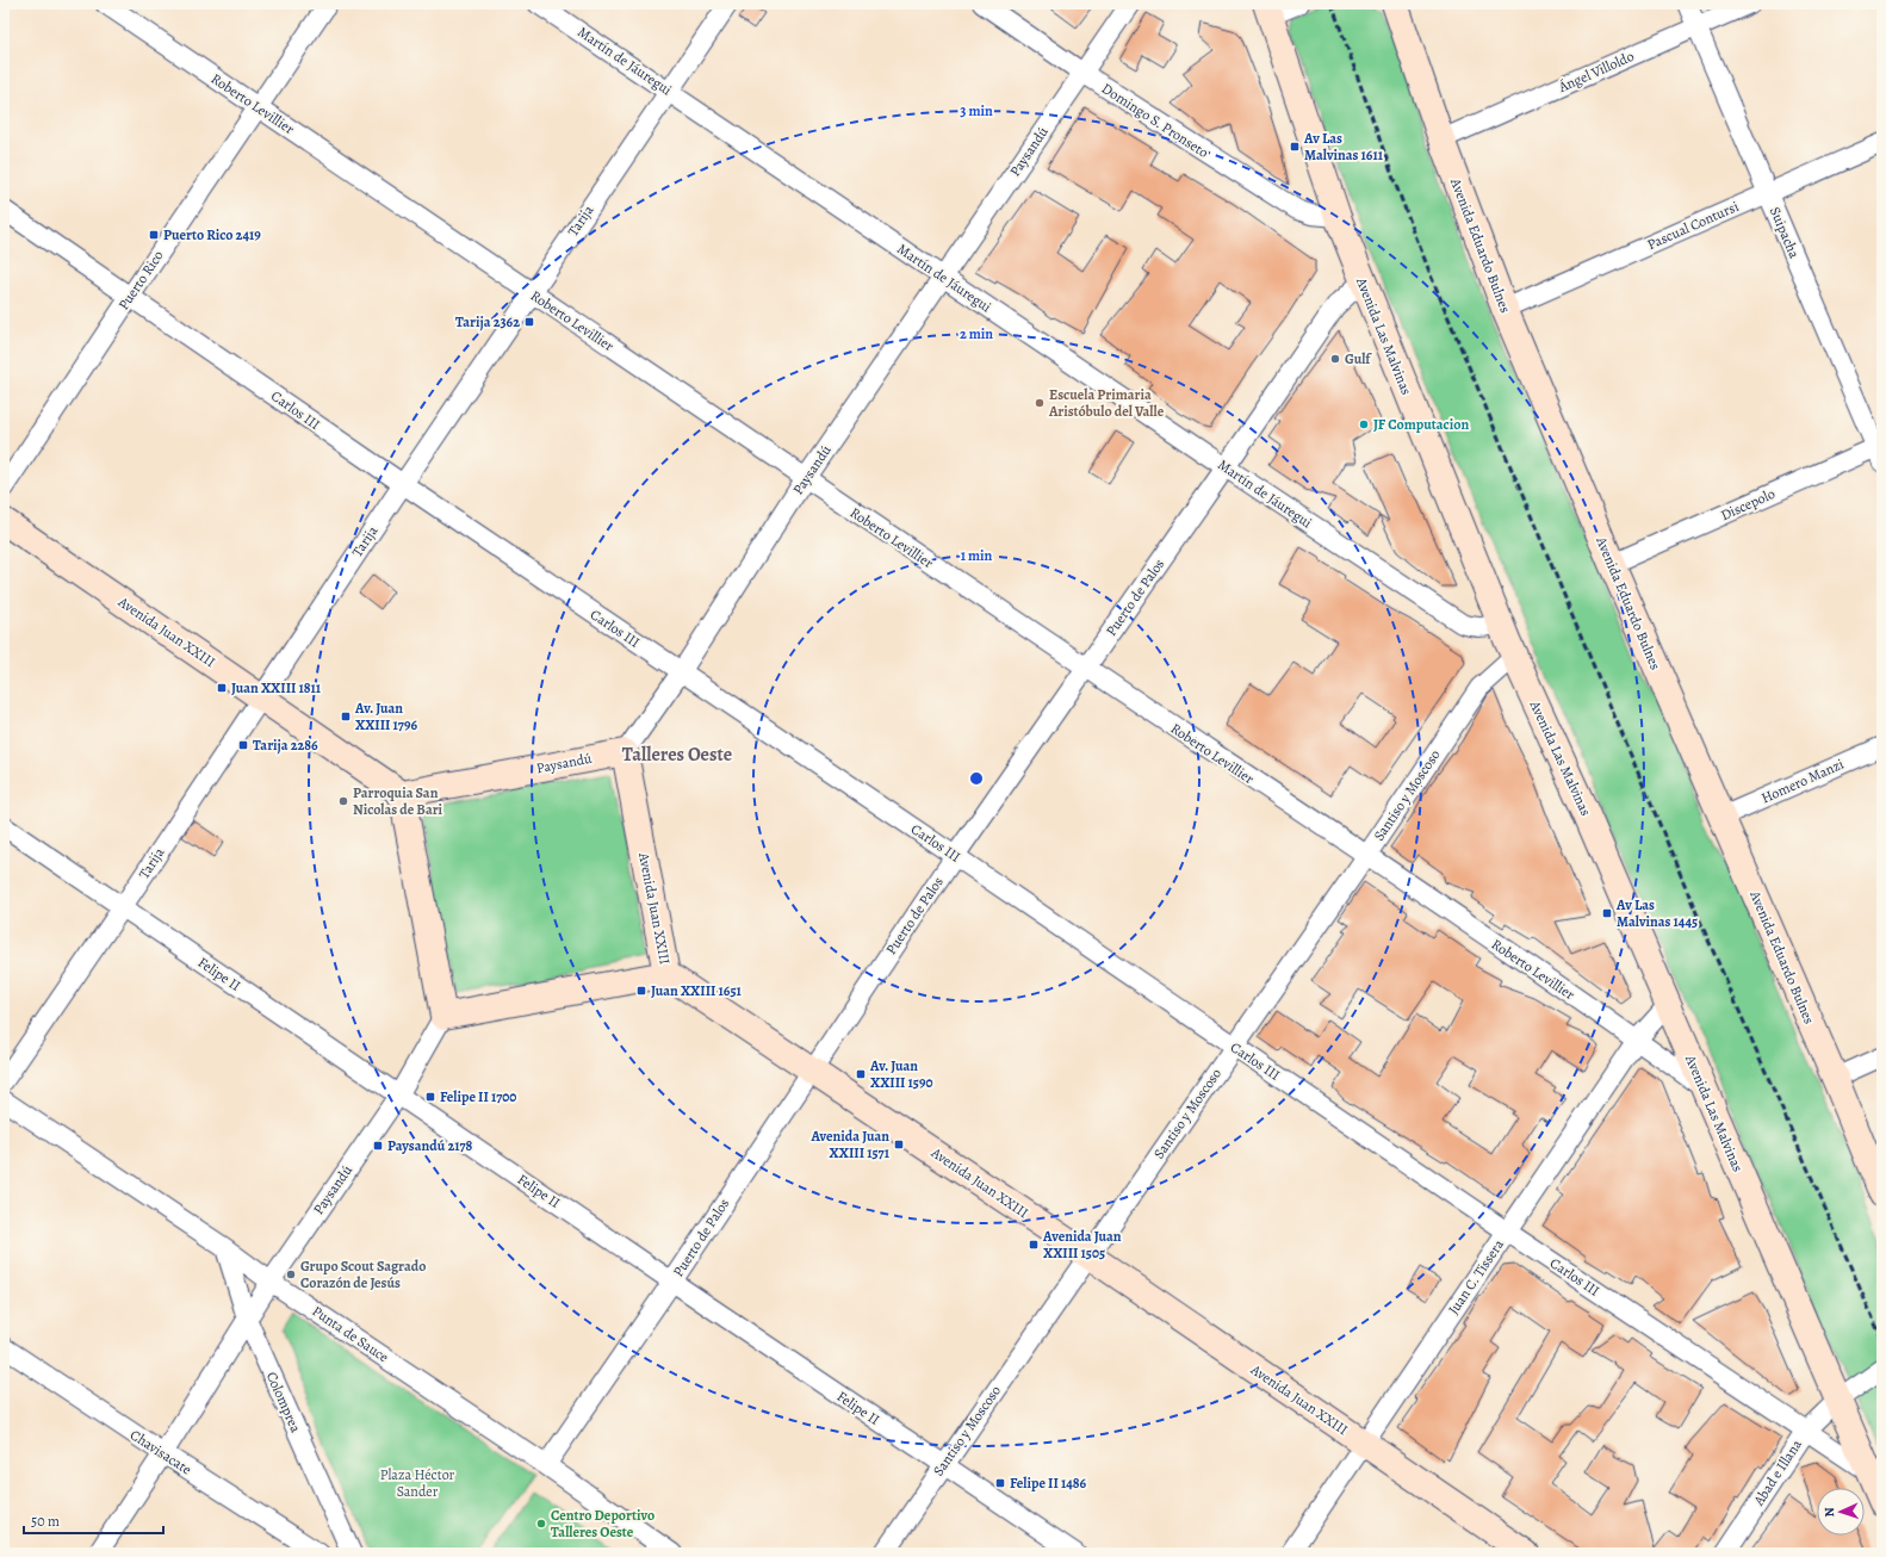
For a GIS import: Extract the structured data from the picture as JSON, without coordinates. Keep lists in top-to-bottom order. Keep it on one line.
{"streets":{"main road":["Paysandú","Avenida Eduardo Bulnes","Avenida Las Malvinas","Avenida Juan XXIII"],"street":["Martín de Jáuregui","Ángel Villoldo","Roberto Levillier","Domingo S. Pronseto","Tarija","Pascual Contursi","Suipacha","Puerto Rico","Carlos III","Discepolo","Puerto de Palos","Homero Manzi","Santiso y Moscoso","Felipe II","Juan C. Tissera","Punta de Sauce","Colomprea","Chavisacate","Abad e Illana"]},"crossings":[["Martín de Jáuregui","Paysandú"],["Martín de Jáuregui","Tarija"],["Martín de Jáuregui","Avenida Las Malvinas"],["Martín de Jáuregui","Puerto de Palos"],["Ángel Villoldo","Suipacha"],["Ángel Villoldo","Avenida Eduardo Bulnes"],["Roberto Levillier","Paysandú"],["Roberto Levillier","Tarija"],["Roberto Levillier","Puerto Rico"],["Roberto Levillier","Avenida Las Malvinas"],["Roberto Levillier","Puerto de Palos"],["Roberto Levillier","Santiso y Moscoso"],["Roberto Levillier","Juan C. Tissera"],["Domingo S. Pronseto","Paysandú"],["Domingo S. Pronseto","Avenida Las Malvinas"],["Paysandú","Carlos III"],["Paysandú","Avenida Juan XXIII"],["Paysandú","Felipe II"],["Paysandú","Punta de Sauce"],["Paysandú","Colomprea"],["Paysandú","Chavisacate"],["Tarija","Carlos III"],["Tarija","Avenida Juan XXIII"],["Tarija","Felipe II"],["Pascual Contursi","Suipacha"],["Pascual Contursi","Avenida Eduardo Bulnes"],["Suipacha","Discepolo"],["Avenida Eduardo Bulnes","Discepolo"],["Avenida Eduardo Bulnes","Homero Manzi"],["Puerto Rico","Carlos III"],["Avenida Las Malvinas","Carlos III"],["Avenida Las Malvinas","Puerto de Palos"],["Avenida Las Malvinas","Santiso y Moscoso"],["Avenida Las Malvinas","Juan C. Tissera"],["Avenida Las Malvinas","Abad e Illana"],["Carlos III","Puerto de Palos"],["Carlos III","Santiso y Moscoso"],["Carlos III","Juan C. Tissera"],["Carlos III","Abad e Illana"],["Puerto de Palos","Avenida Juan XXIII"],["Puerto de Palos","Felipe II"],["Puerto de Palos","Punta de Sauce"],["Avenida Juan XXIII","Santiso y Moscoso"],["Avenida Juan XXIII","Juan C. Tissera"],["Santiso y Moscoso","Felipe II"],["Punta de Sauce","Colomprea"]],"districts":["Talleres Oeste"],"parks":["Plaza Héctor Sander"],"places":{"transit":["Av Las Malvinas 1611","Puerto Rico 2419","Tarija 2362","Juan XXIII 1811","Av. Juan XXIII 1796","Tarija 2286","Av Las Malvinas 1445","Juan XXIII 1651","Av. Juan XXIII 1590","Felipe II 1700","Avenida Juan XXIII 1571","Paysandú 2178","Avenida Juan XXIII 1505","Felipe II 1486"],"other":["Gulf","Escuela Primaria Aristóbulo del Valle","JF Computacion","Parroquia San Nicolas de Bari","Grupo Scout Sagrado Corazón de Jesús","Centro Deportivo Talleres Oeste"]},"scale_bar":"50 m","north":"left","rings":["3 min","2 min","1 min"]}
